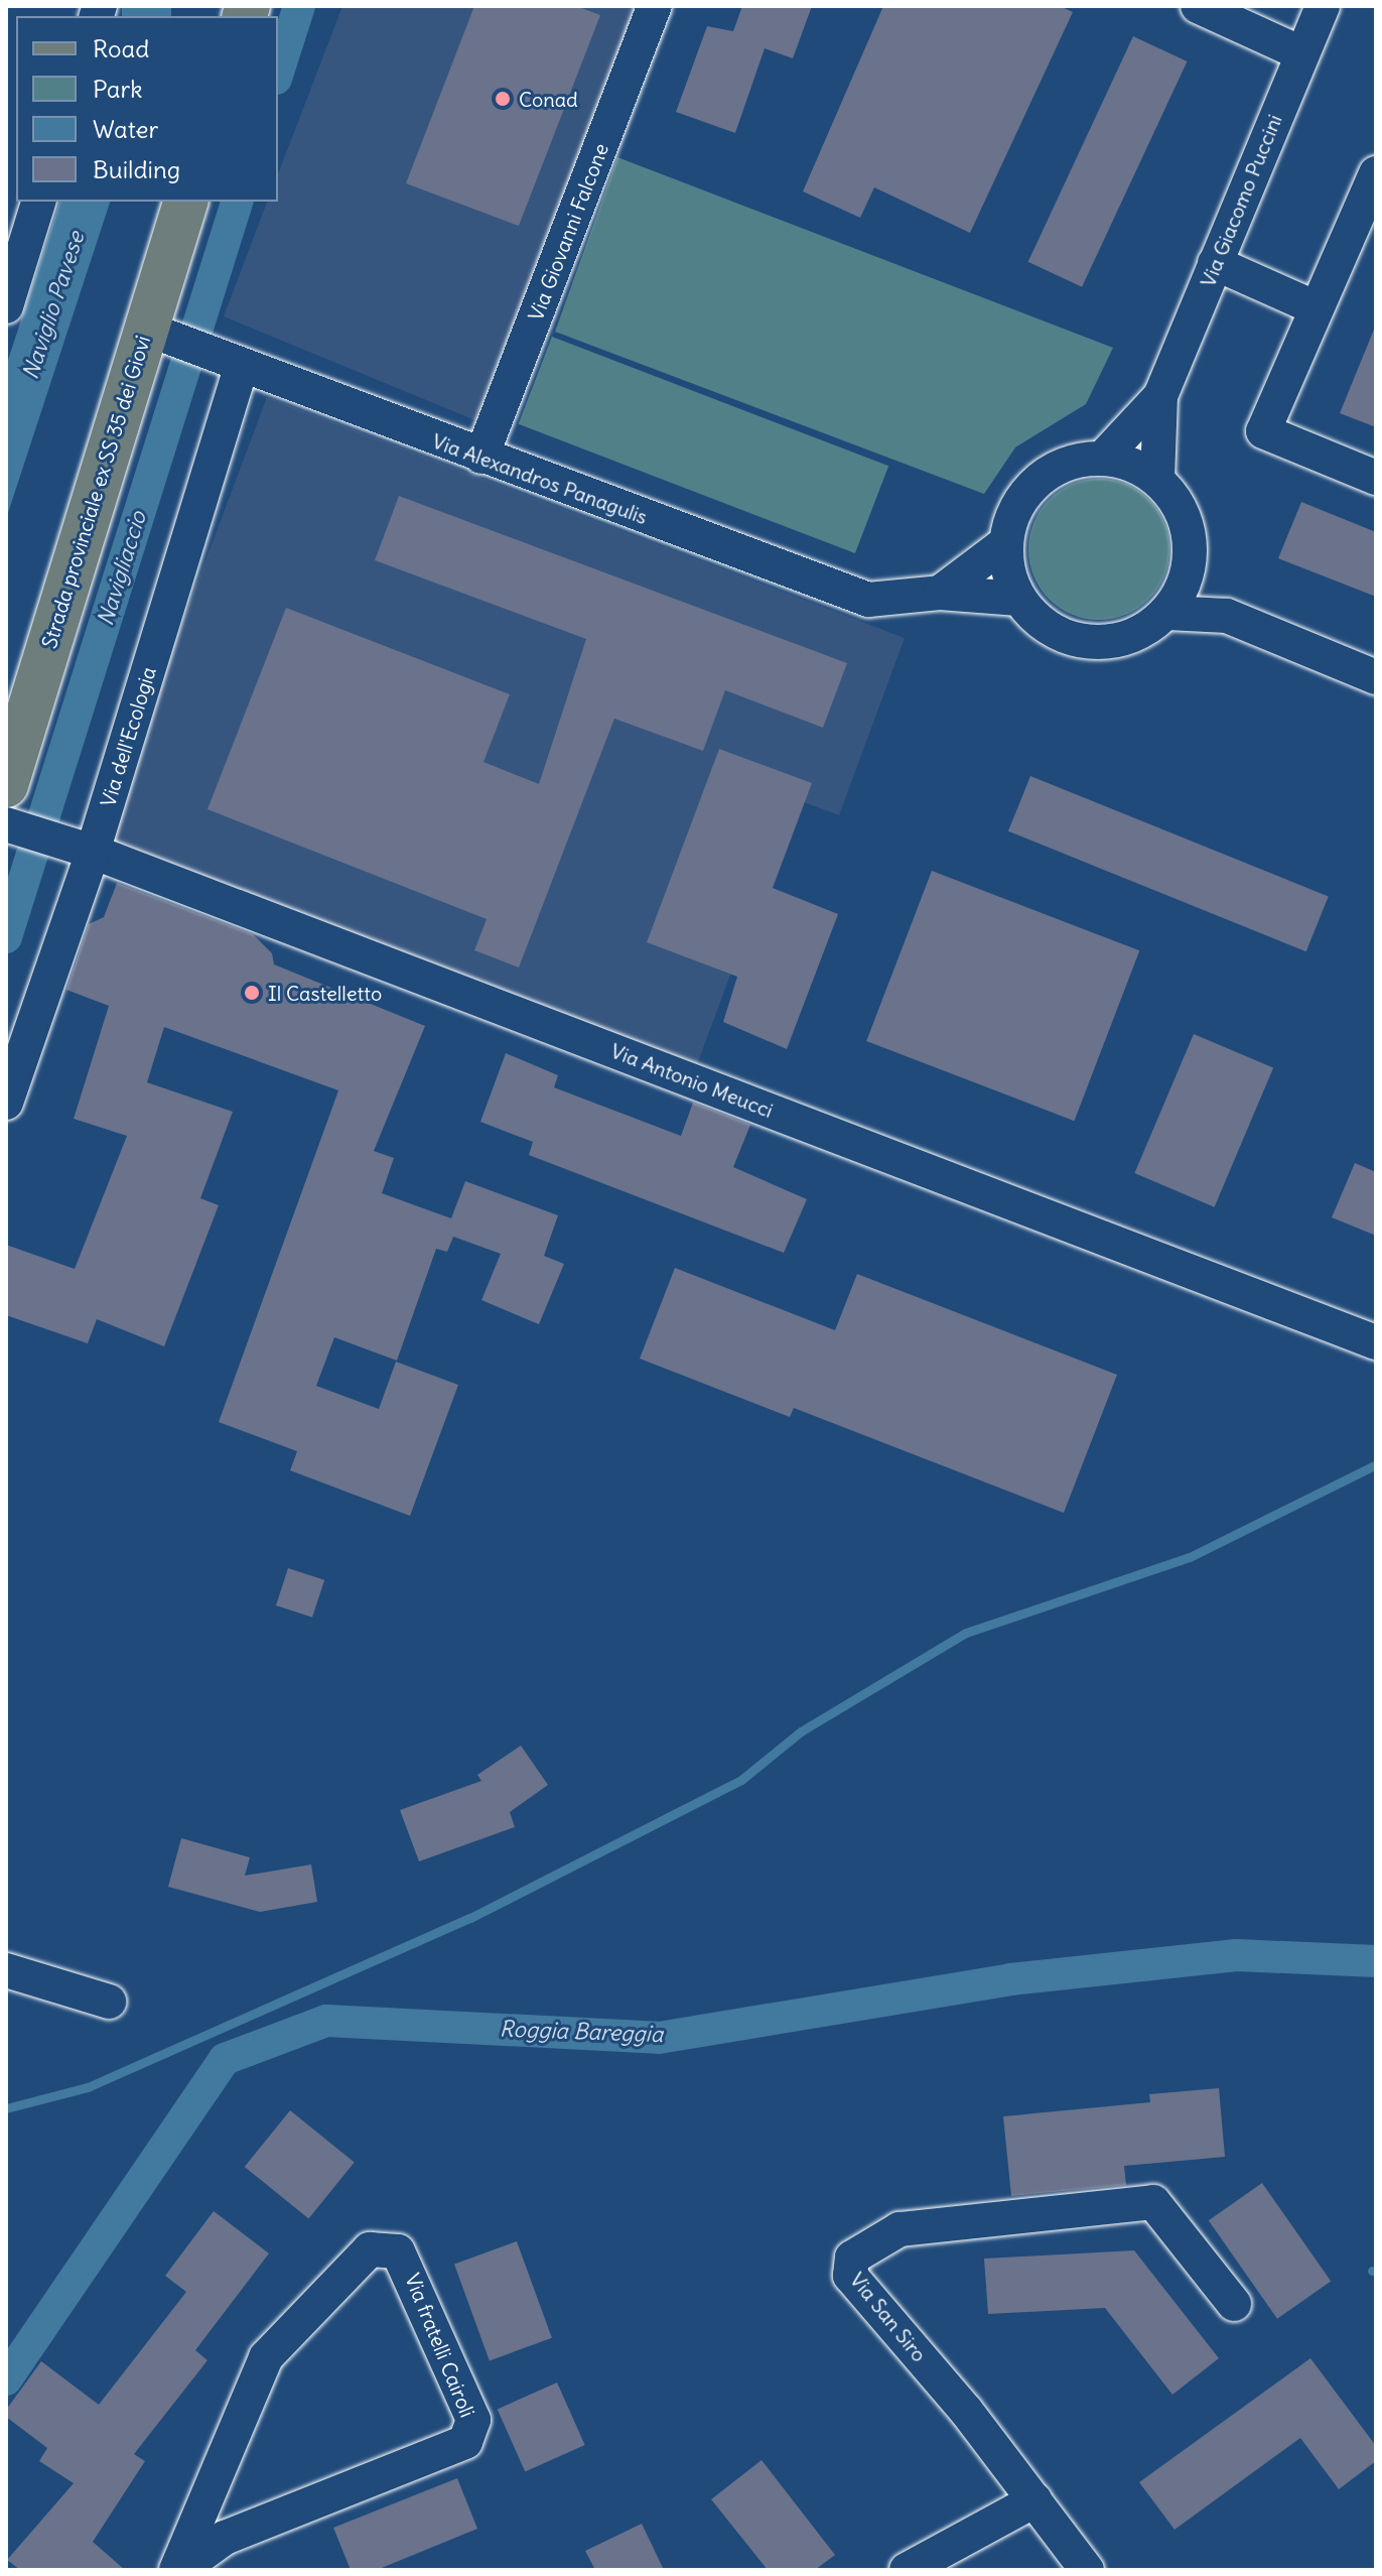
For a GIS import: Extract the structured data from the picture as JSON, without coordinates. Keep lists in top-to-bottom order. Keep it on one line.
{"streets":{"main road":["Strada provinciale ex SS 35 dei Giovi"],"street":["Via Giacomo Puccini","Via Giovanni Falcone","Via Alexandros Panagulis","Via dell'Ecologia","Via Antonio Meucci","Via San Siro","Via fratelli Cairoli"]},"crossings":[["Via Giacomo Puccini","Via Alexandros Panagulis"],["Via Giovanni Falcone","Via Alexandros Panagulis"],["Via Alexandros Panagulis","Strada provinciale ex SS 35 dei Giovi"],["Via Alexandros Panagulis","Via dell'Ecologia"],["Via dell'Ecologia","Via Antonio Meucci"]],"water":["Naviglio Pavese","Navigliaccio","Roggia Bareggia"],"places":["Conad","Il Castelletto"],"legend":["Road","Park","Water","Building"]}
